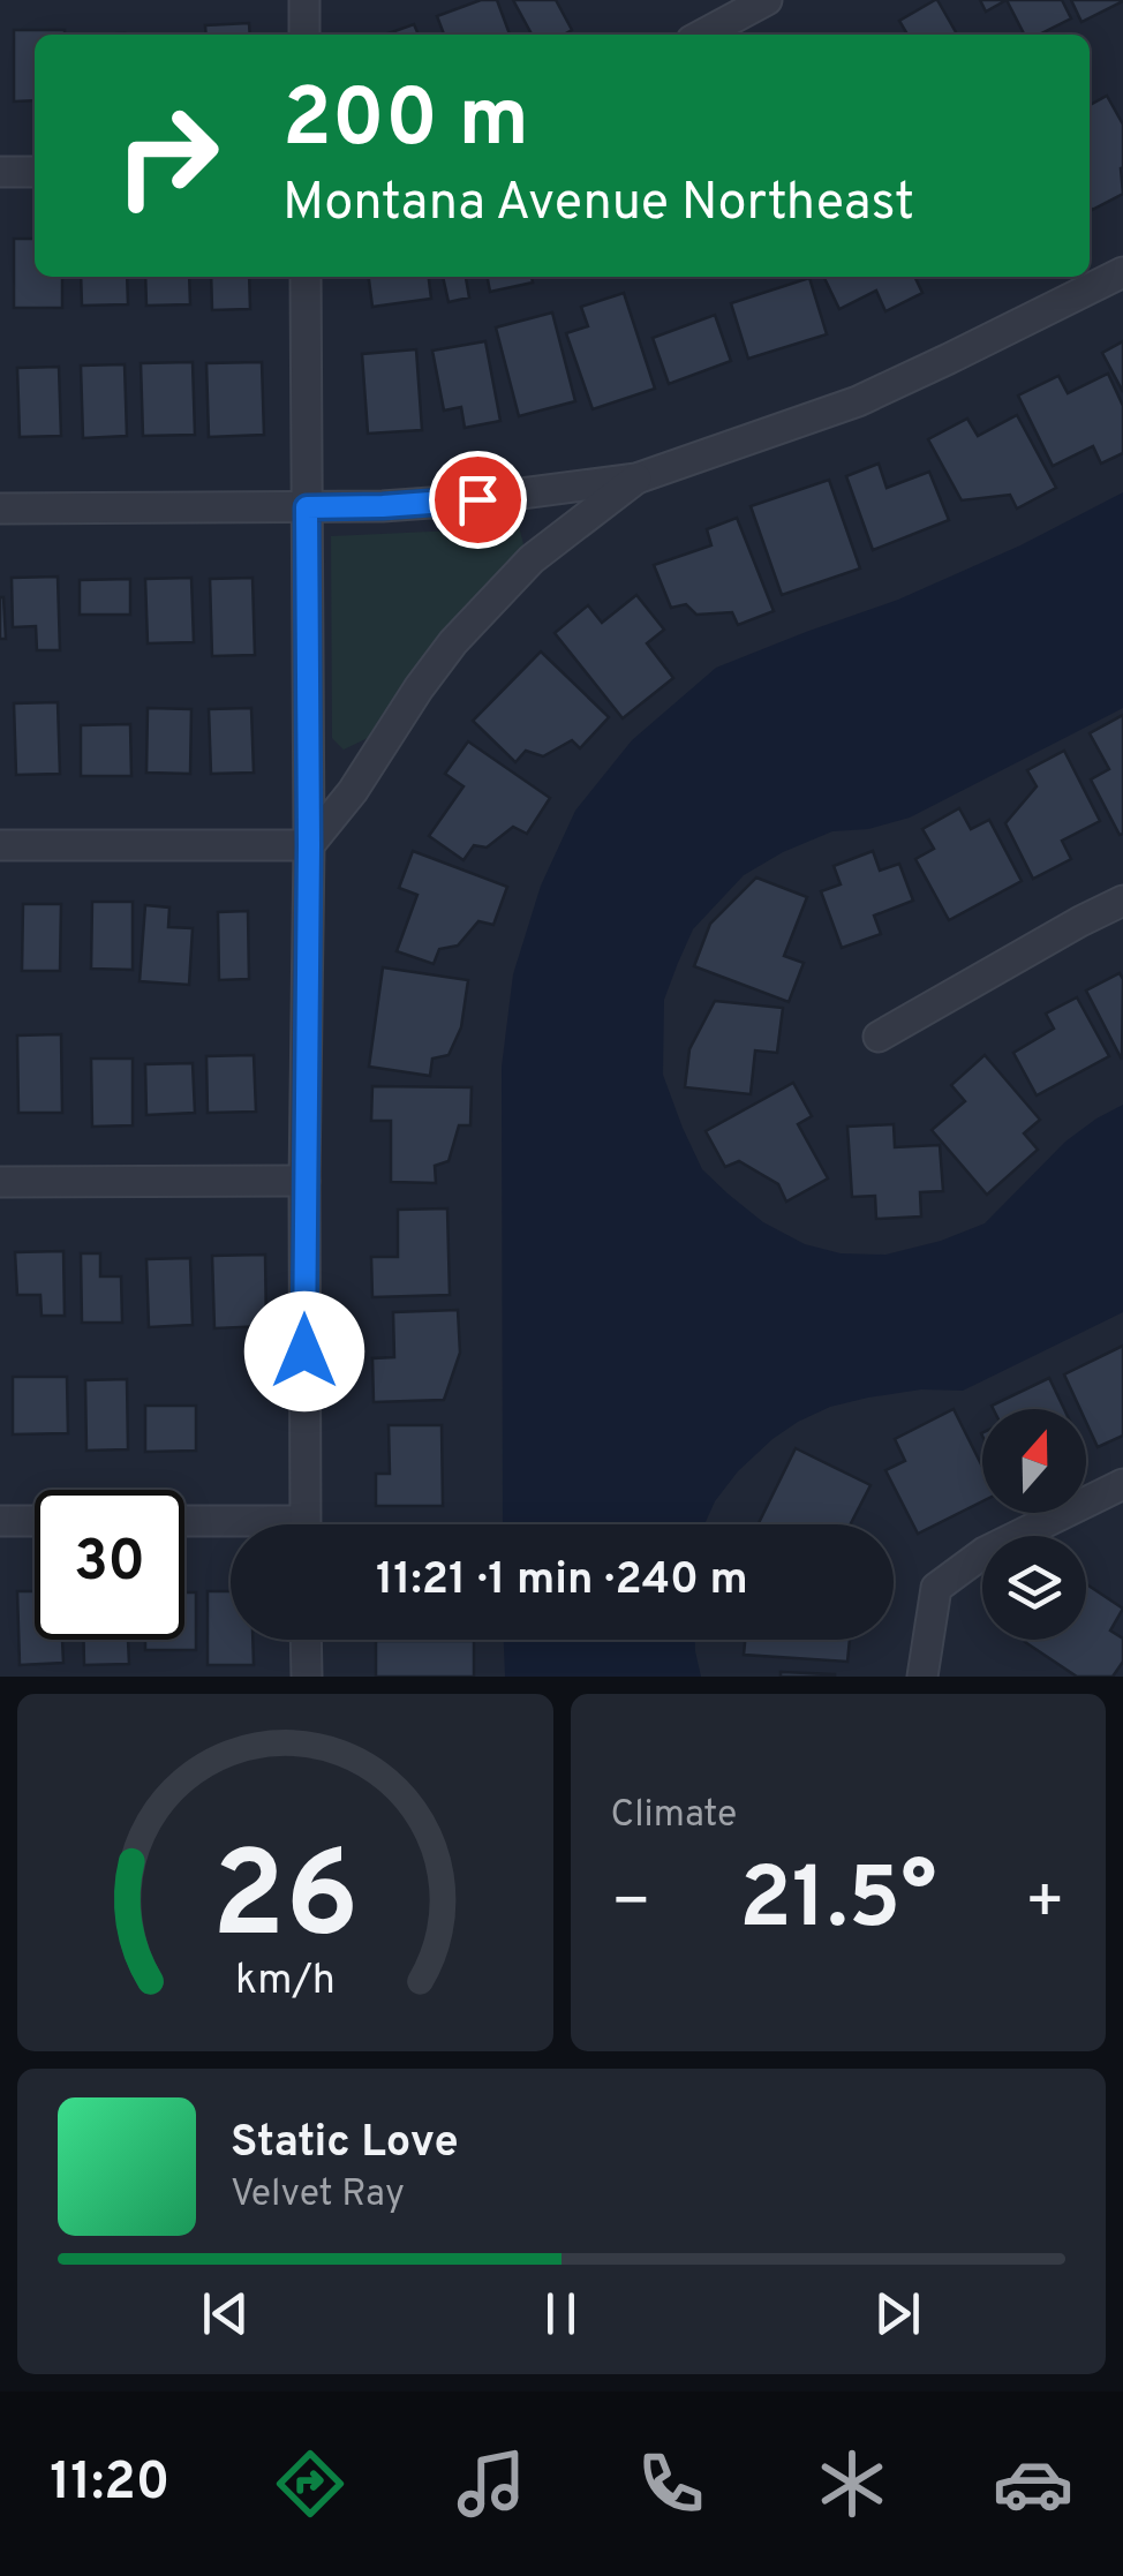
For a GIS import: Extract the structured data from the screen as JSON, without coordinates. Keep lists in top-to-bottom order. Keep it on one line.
{"north":"top","page":{"turn":["200 m","Montana Avenue Northeast"],"limit":"30","trip":"11:21 · 1 min · 240 m","tile":"Climate","heat":["−","21.5°","+"],"song":["Static Love","Velvet Ray"],"tabs":"11:20","gauge":["26","km/h"]}}
